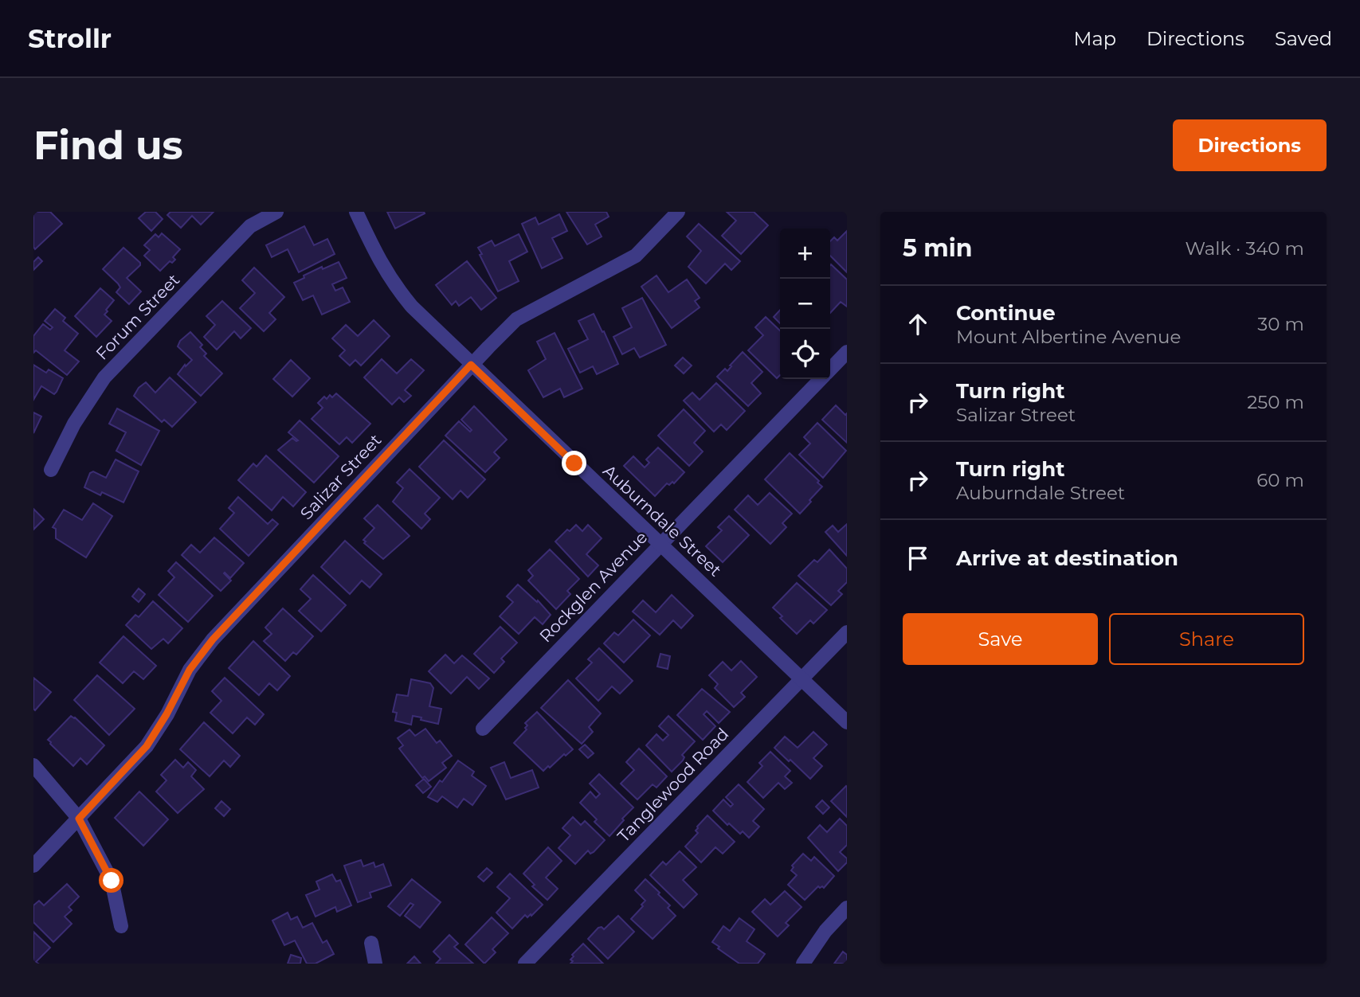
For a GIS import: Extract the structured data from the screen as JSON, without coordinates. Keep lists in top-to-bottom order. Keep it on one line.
{"streets":{"street":["Forum Street","Salizar Street","Auburndale Street","Rockglen Avenue","Tanglewood Road"]},"crossings":[["Salizar Street","Auburndale Street"],["Auburndale Street","Rockglen Avenue"],["Auburndale Street","Tanglewood Road"]],"page":{"header":"Strollr","nav":["Map","Directions","Saved"],"buttons":["Directions",["Save","Share"]],"title":"Find us","heading":["5 min","Walk · 340 m"],"map_buttons":["+","−"],"list":[["Continue","Mount Albertine Avenue","30 m"],["Turn right","Salizar Street","250 m"],["Turn right","Auburndale Street","60 m"],"Arrive at destination"]}}
